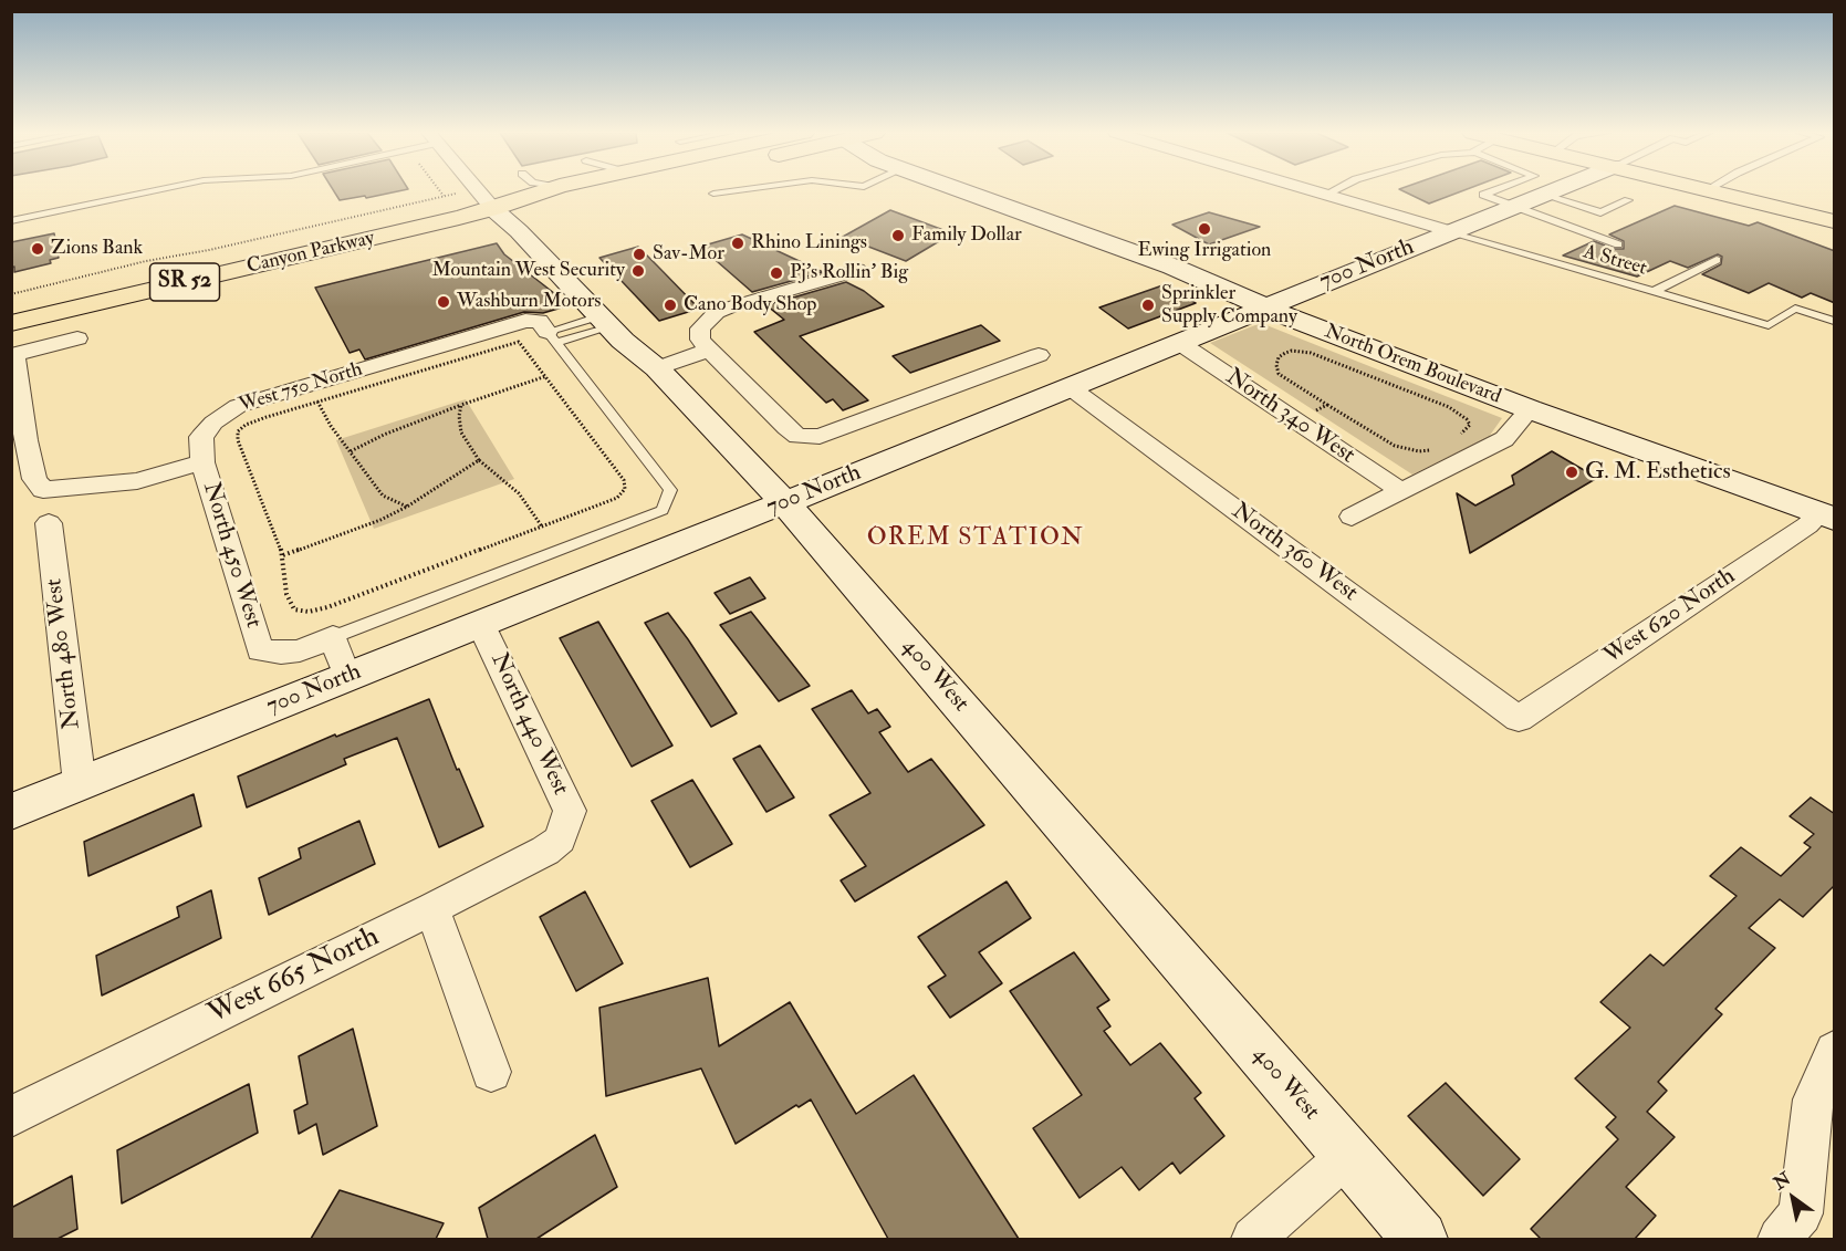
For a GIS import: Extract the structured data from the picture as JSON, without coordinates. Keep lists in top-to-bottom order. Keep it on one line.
{"streets":{"main road":["Canyon Parkway","SR 52"],"street":["700 North","North Orem Boulevard","West 750 North","North 340 West","North 360 West","North 450 West","West 620 North","North 480 West","400 West","North 440 West","West 665 North"],"lane":["A Street"]},"crossings":[["Canyon Parkway","400 West"],["A Street","700 North"],["700 North","North Orem Boulevard"],["700 North","North 340 West"],["700 North","North 360 West"],["700 North","North 480 West"],["700 North","400 West"],["700 North","North 440 West"],["North Orem Boulevard","West 620 North"],["West 750 North","North 450 West"],["North 360 West","West 620 North"],["North 440 West","West 665 North"]],"districts":["OREM STATION"],"places":["Ewing Irrigation","Family Dollar","Rhino Linings","Zions Bank","Sav-Mor","Mountain West Security","Pj's Rollin' Big","Washburn Motors","Cano Body Shop","Sprinkler Supply Company","G. M. Esthetics"],"north":"top left"}
